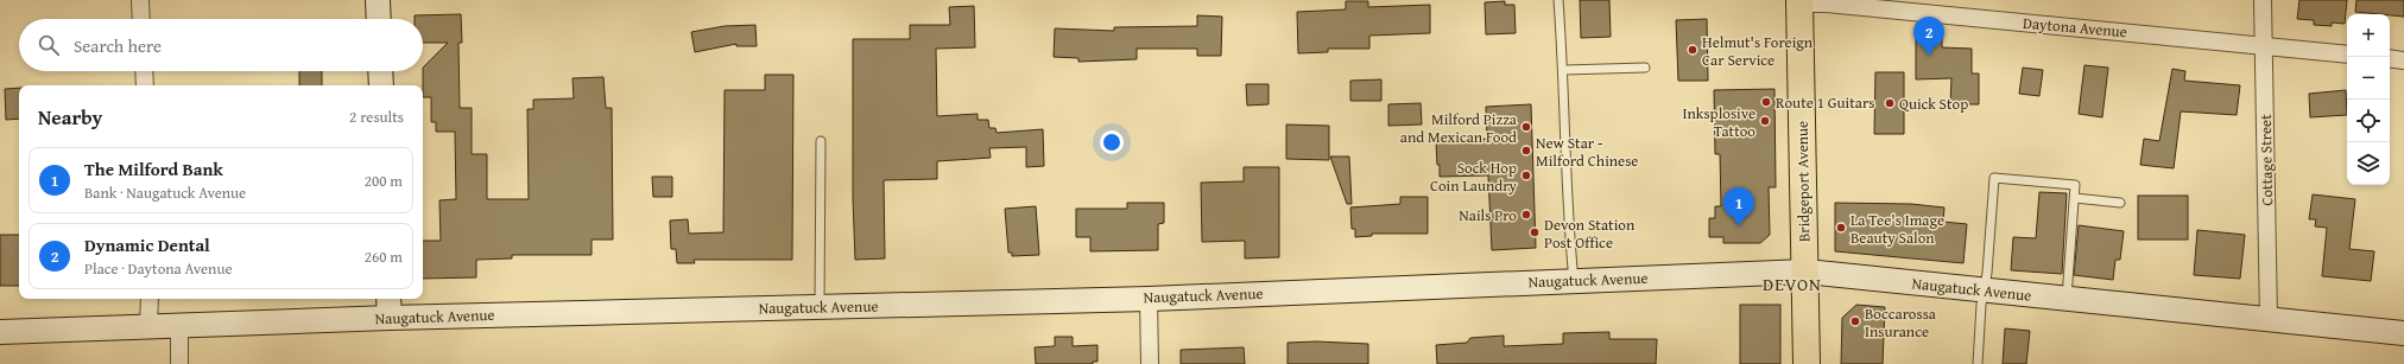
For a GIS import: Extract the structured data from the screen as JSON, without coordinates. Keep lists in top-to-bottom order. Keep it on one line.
{"streets":{"main road":["Bridgeport Avenue","Naugatuck Avenue"],"street":["Daytona Avenue","Cottage Street"]},"crossings":[["Daytona Avenue","Cottage Street"],["Daytona Avenue","Bridgeport Avenue"],["Cottage Street","Naugatuck Avenue"],["Bridgeport Avenue","Naugatuck Avenue"]],"districts":["DEVON"],"places":["Helmut's Foreign Car Service","Route 1 Guitars","Quick Stop","Inksplosive Tattoo","Milford Pizza and Mexican Food","New Star - Milford Chinese","Sock Hop Coin Laundry","Nails Pro","La Tee's Image Beauty Salon","Devon Station Post Office","Boccarossa Insurance"],"page":{"map_buttons":["+","−"],"pins":["2","1"],"search":"Search here","heading":["Nearby","2 results"],"list":[{"mark":"1","name":"The Milford Bank","note":"Bank · Naugatuck Avenue","value":"200 m"},{"mark":"2","name":"Dynamic Dental","note":"Place · Daytona Avenue","value":"260 m"}]}}
